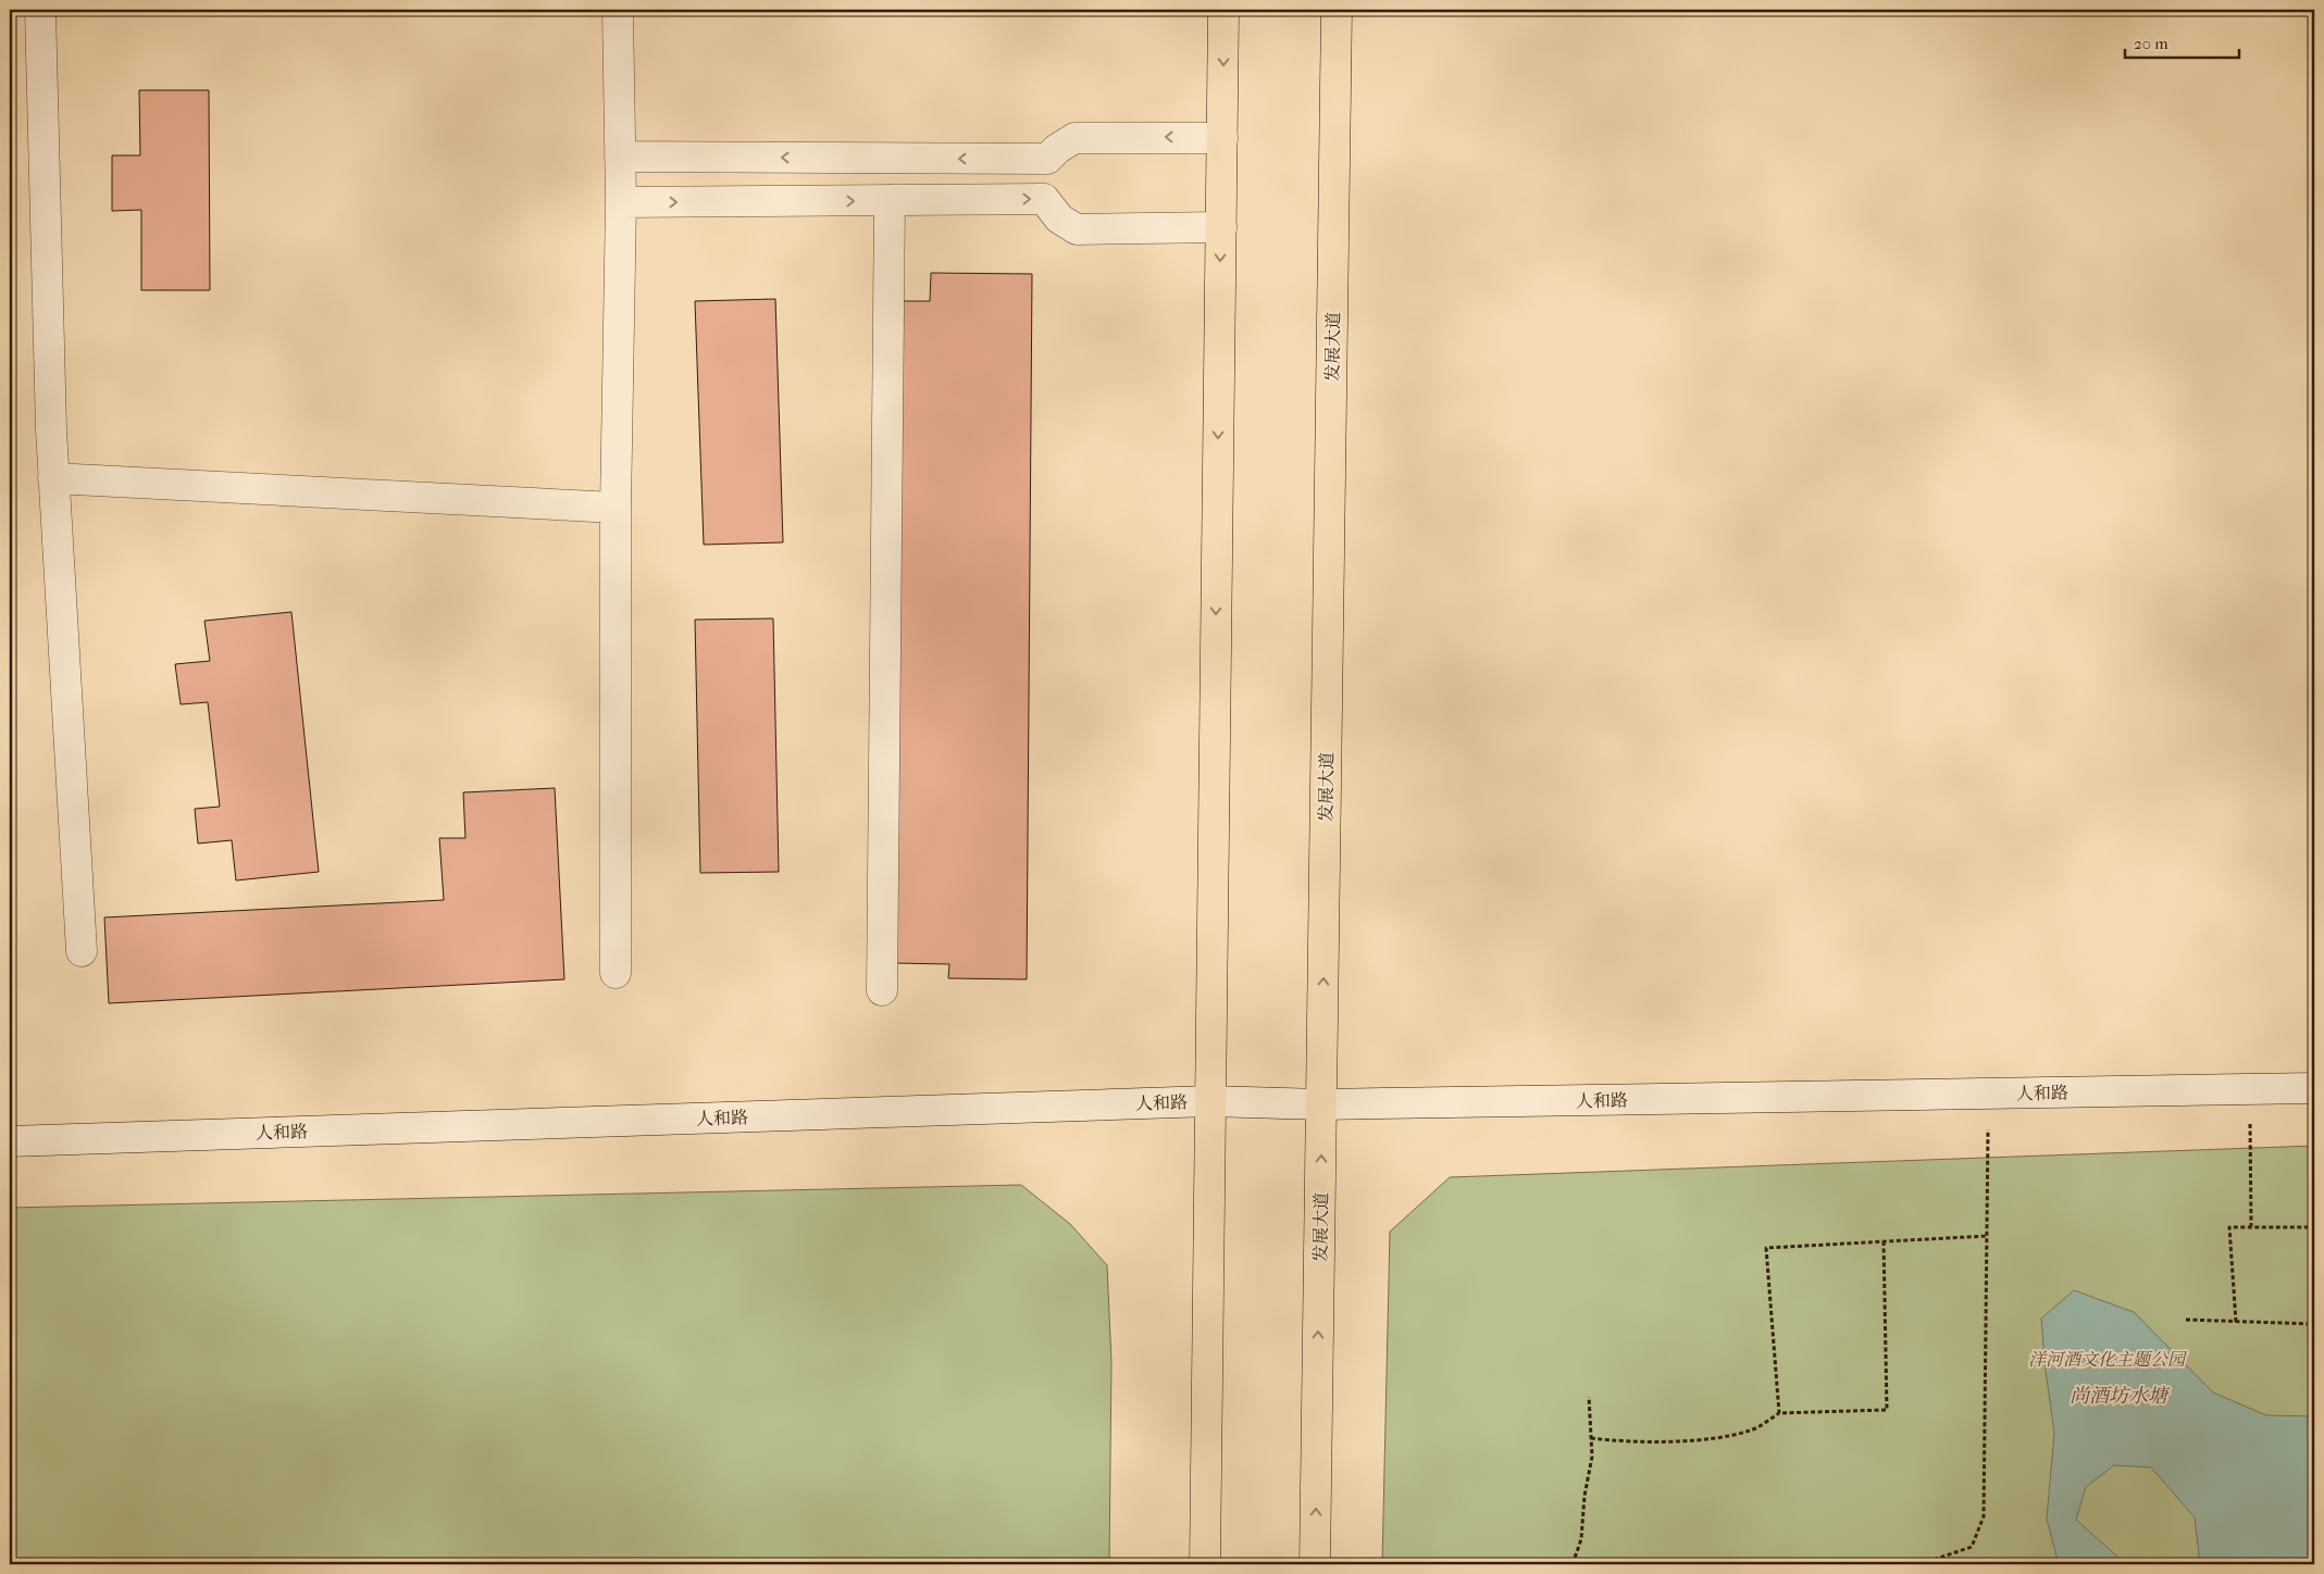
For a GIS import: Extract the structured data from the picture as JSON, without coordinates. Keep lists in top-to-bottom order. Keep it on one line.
{"streets":{"main road":["发展大道"],"street":["人和路"]},"crossings":[["发展大道","人和路"]],"water":["尚酒坊水塘"],"parks":["洋河酒文化主题公园"],"scale_bar":"20 m"}
